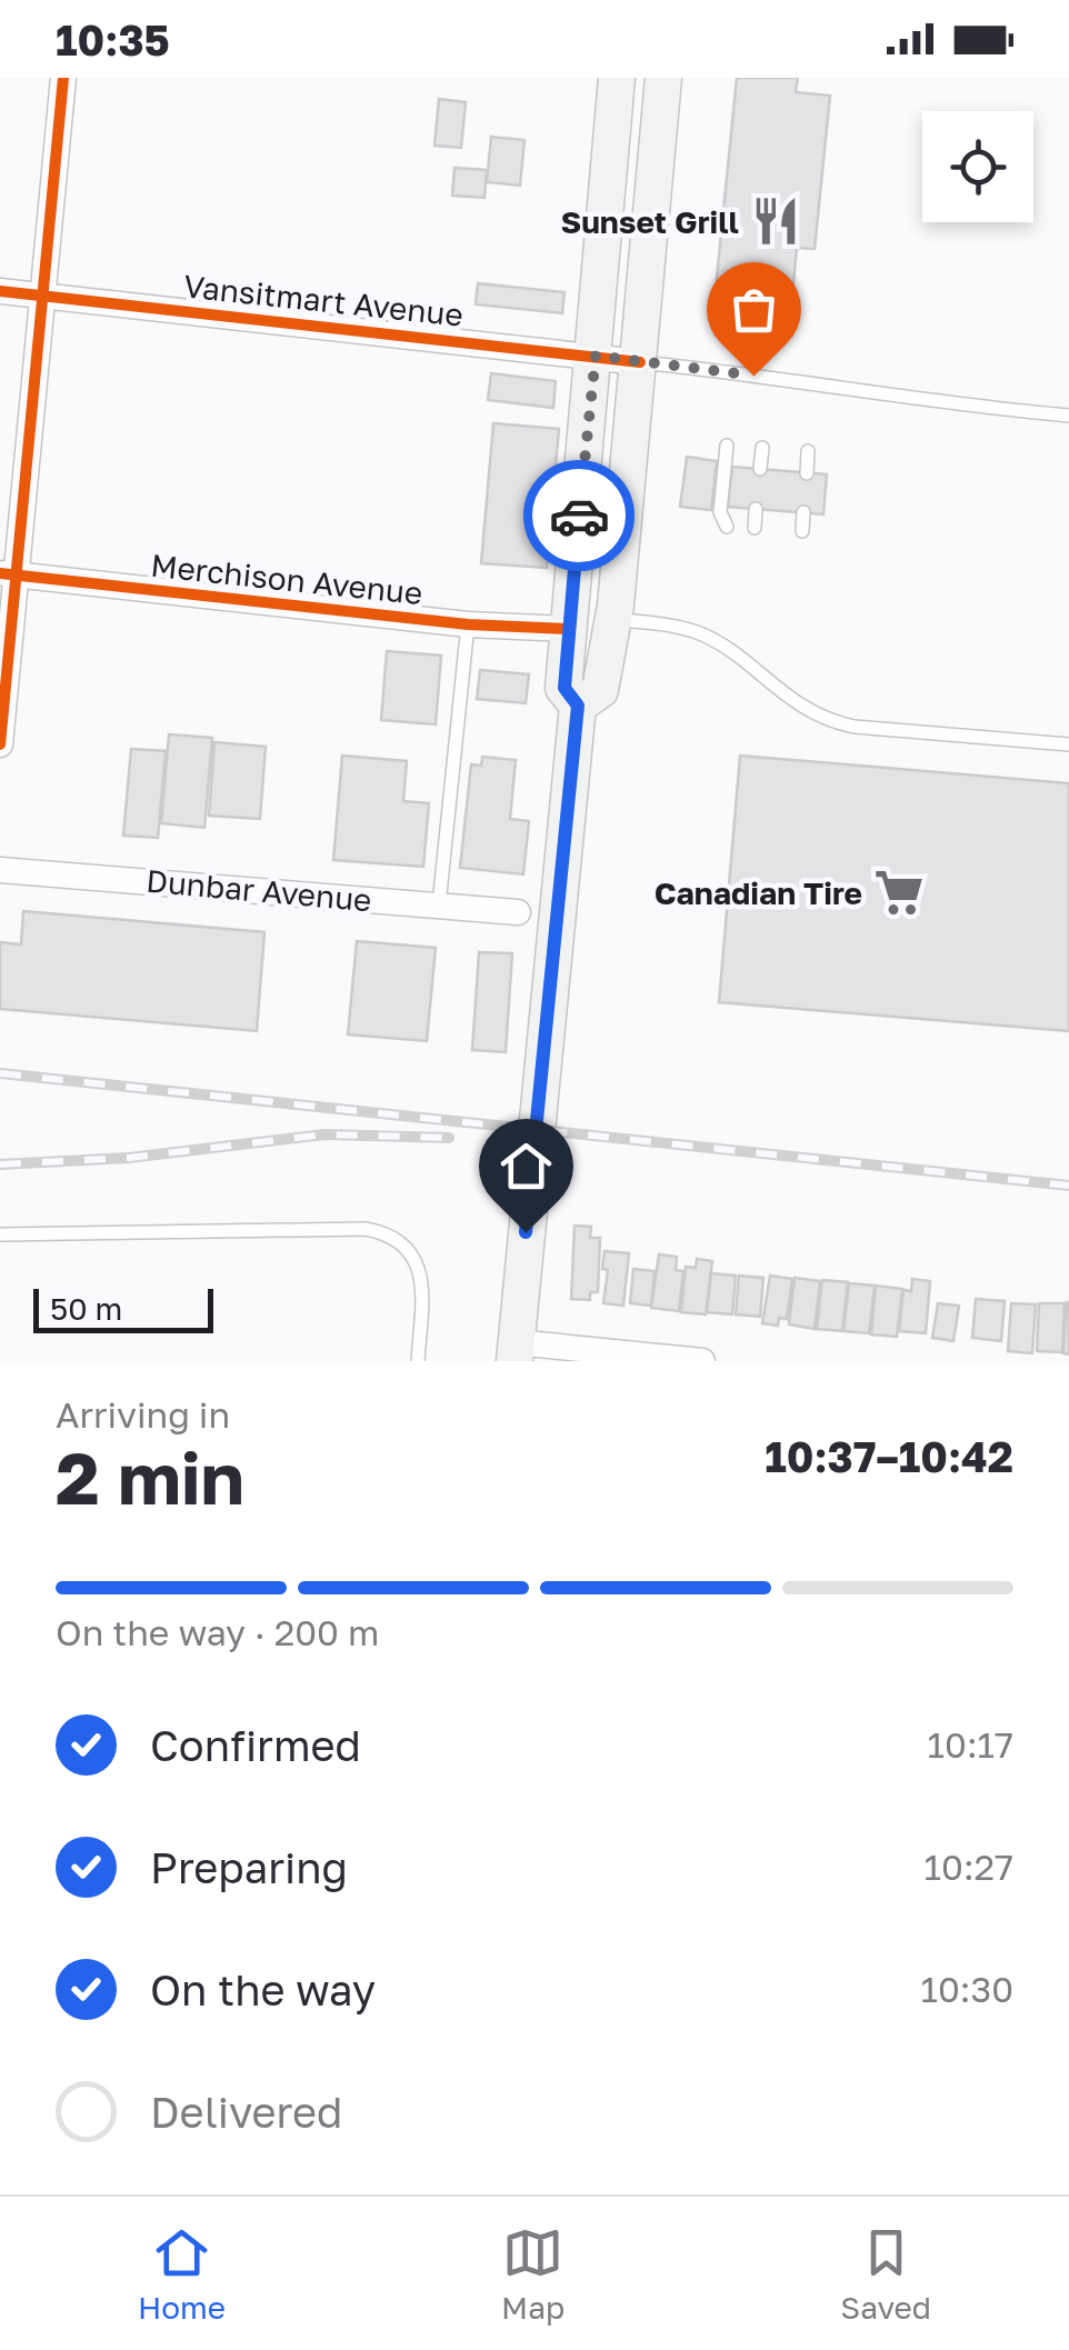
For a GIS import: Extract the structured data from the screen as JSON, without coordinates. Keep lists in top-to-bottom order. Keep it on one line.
{"streets":{"street":["Vansitmart Avenue","Merchison Avenue","Dunbar Avenue"]},"places":{"restaurant":["Sunset Grill"],"supermarket":["Canadian Tire"]},"scale_bar":"50 m","page":{"status":"10:35","scale":"50 m","heading":["2 min","Arriving in","10:37–10:42"],"bar":"On the way · 200 m","list":[["Confirmed","10:17"],["Preparing","10:27"],["On the way","10:30"],"Delivered"],"tabs":["Home","Map","Saved"]}}
